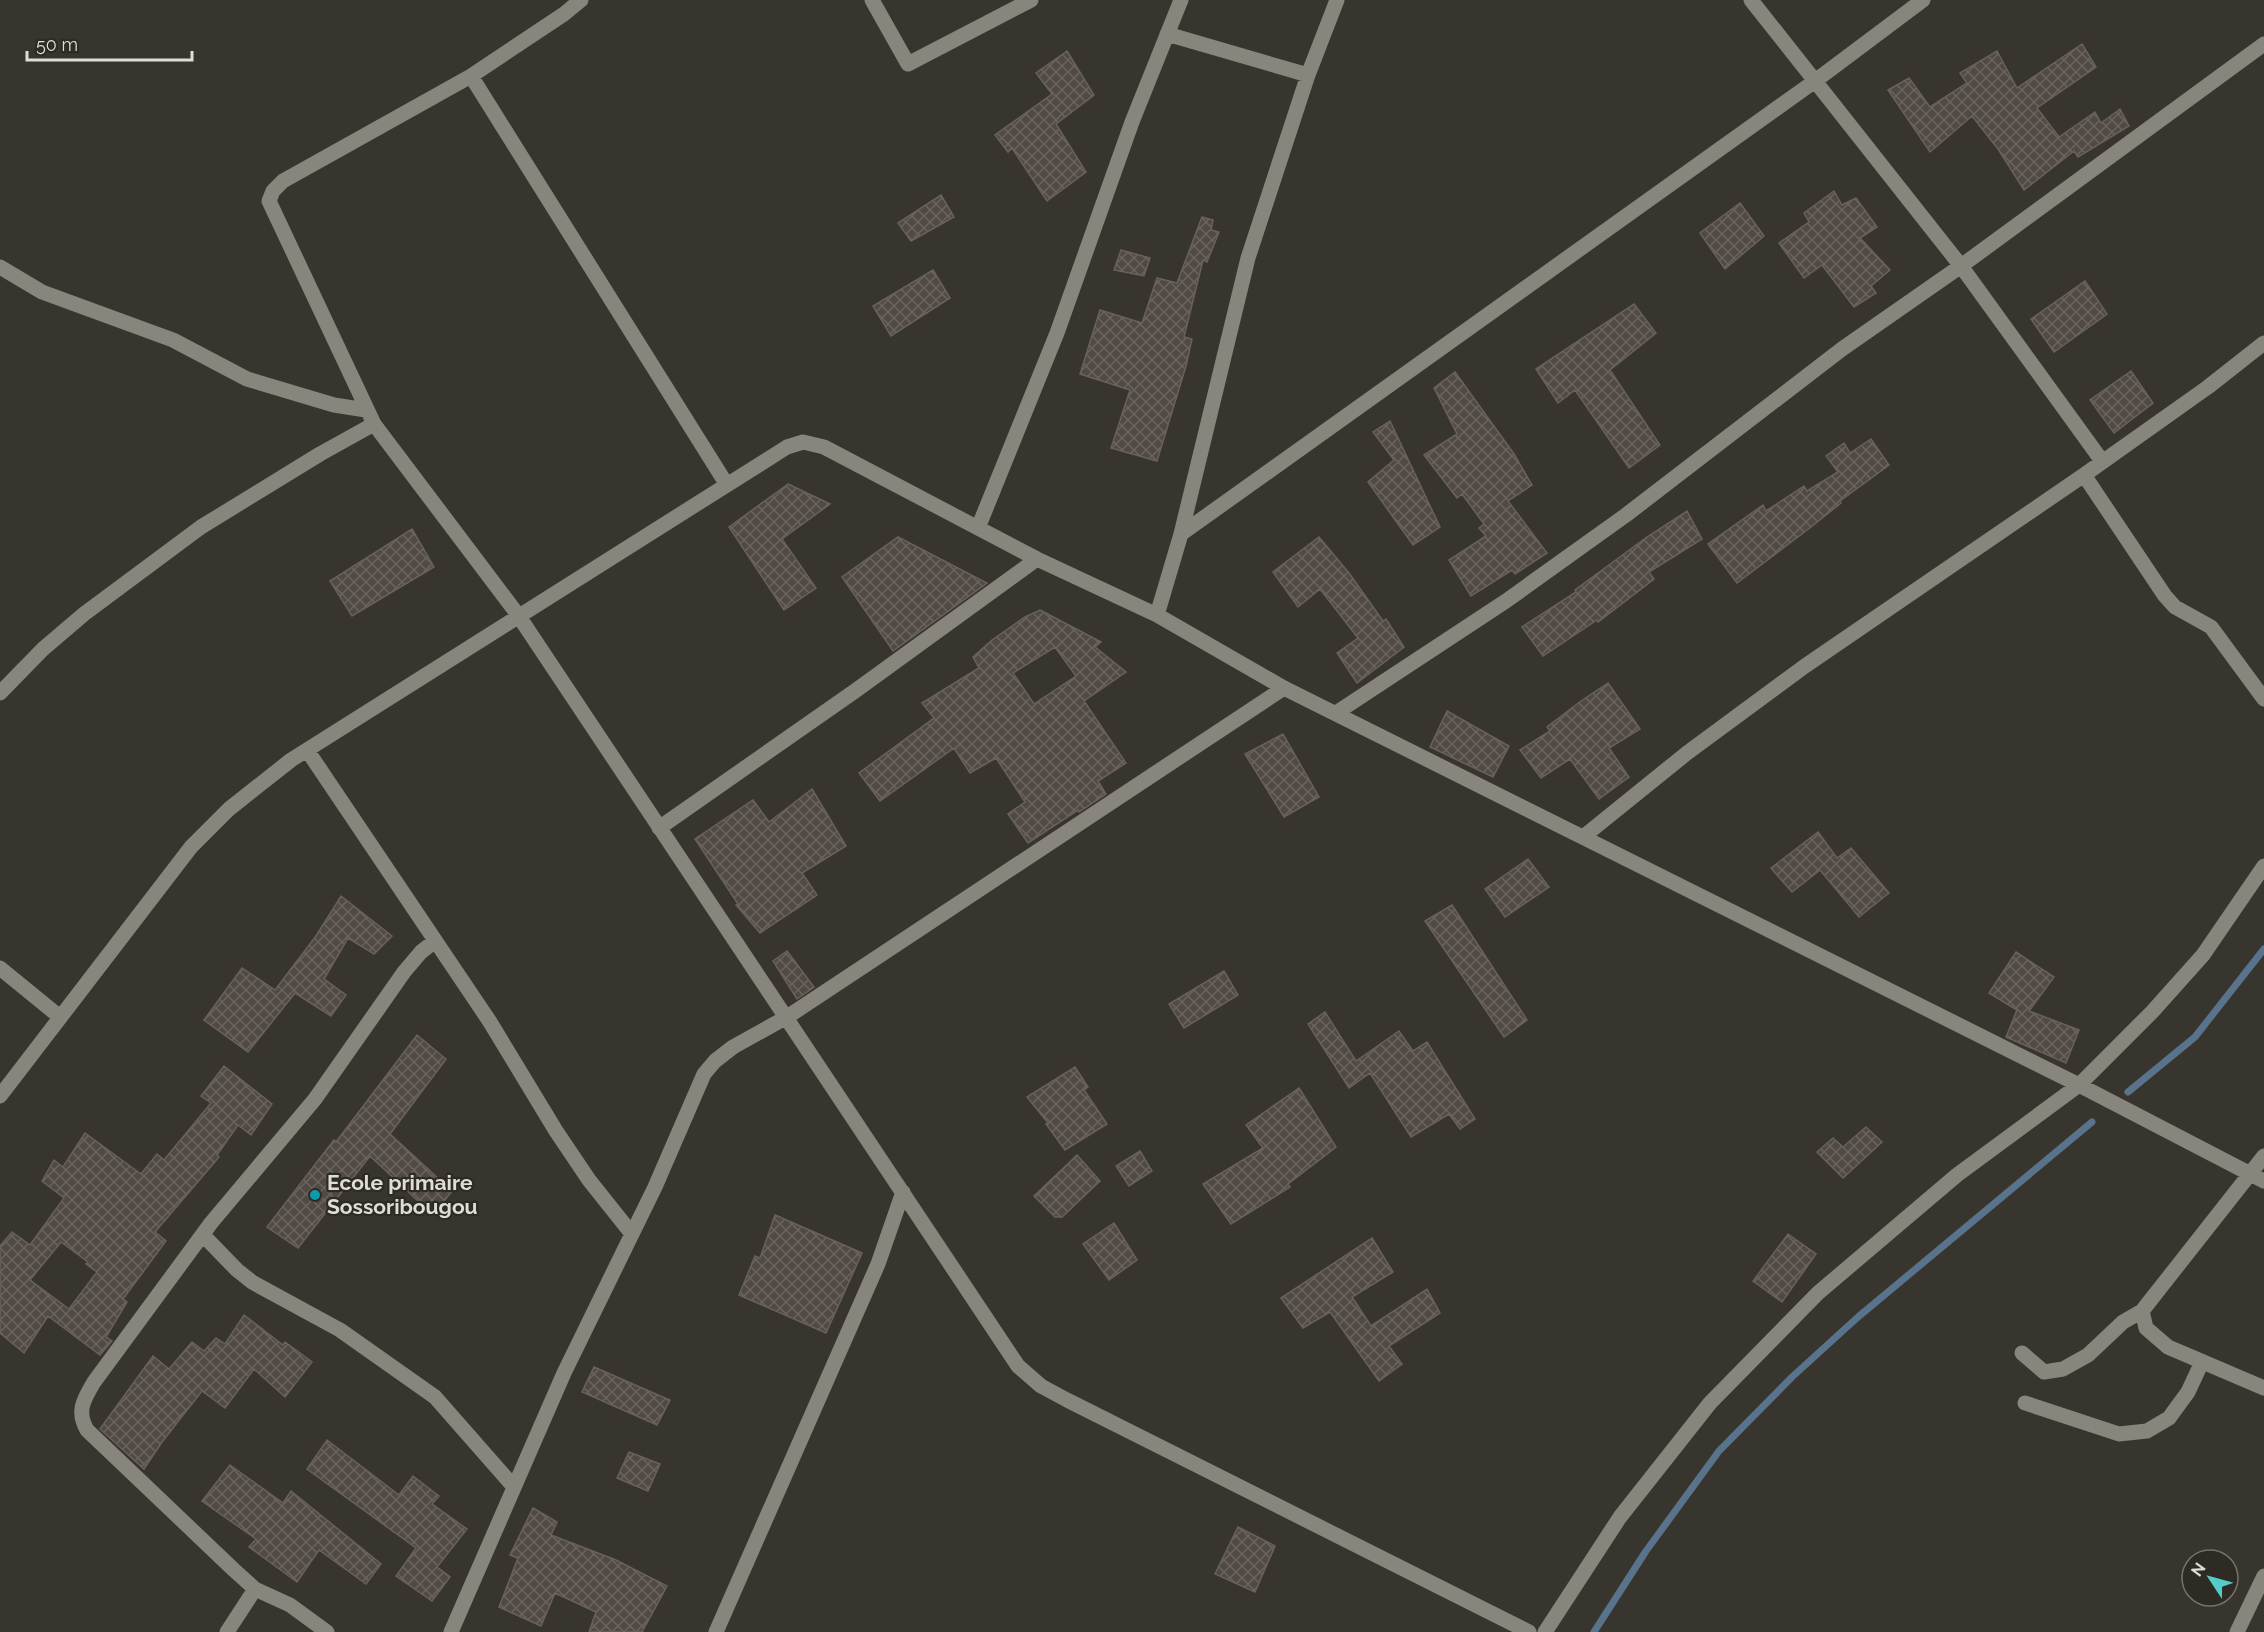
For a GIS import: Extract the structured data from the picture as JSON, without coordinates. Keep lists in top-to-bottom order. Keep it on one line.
{"places":["Ecole primaire Sossoribougou"],"scale_bar":"50 m","north":"top left"}
